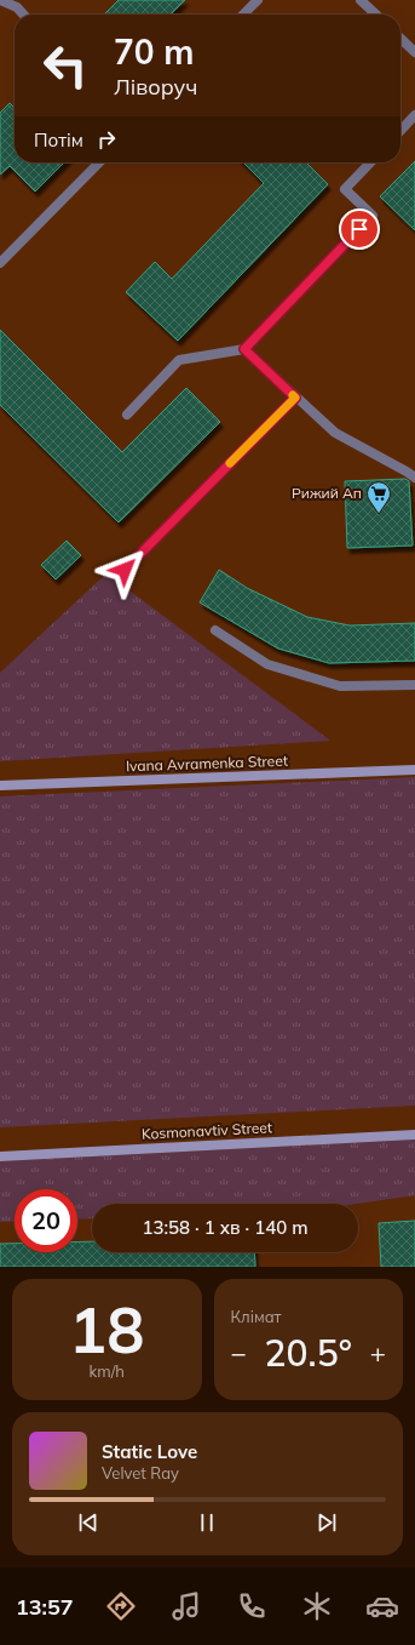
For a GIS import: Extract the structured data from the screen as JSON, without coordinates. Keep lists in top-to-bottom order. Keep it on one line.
{"streets":{"street":["Ivana Avramenka Street","Kosmonavtiv Street"]},"places":{"supermarket":["Рижий Ап"]},"page":{"turn":["70 m","Ліворуч"],"then":"Потім","limit":"20","trip":"13:58 · 1 хв · 140 m","tile":[["18","km/h"],"Клімат"],"heat":["−","20.5°","+"],"song":["Static Love","Velvet Ray"],"tabs":"13:57"}}
